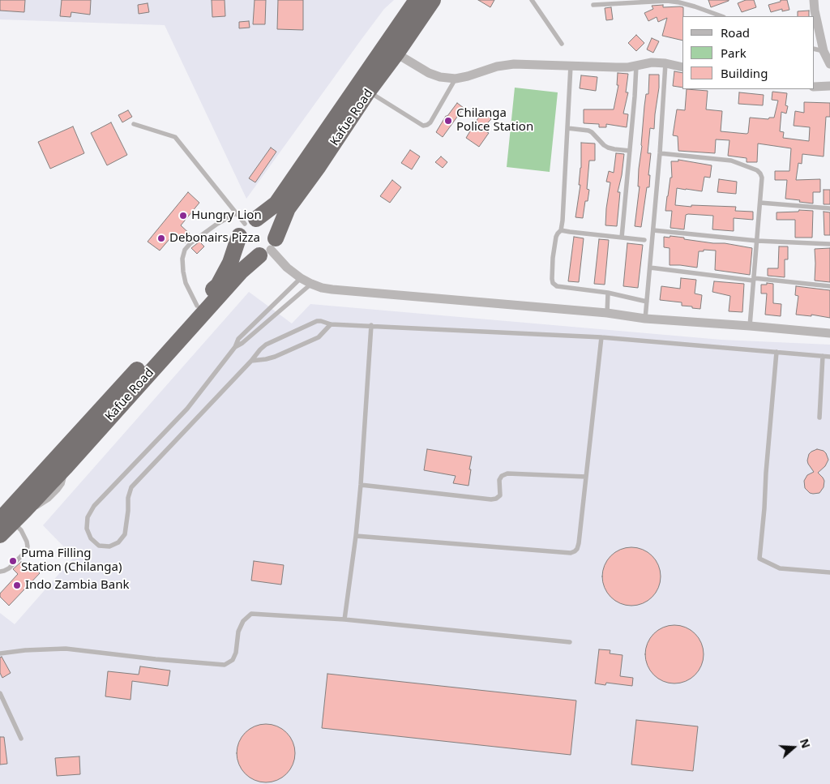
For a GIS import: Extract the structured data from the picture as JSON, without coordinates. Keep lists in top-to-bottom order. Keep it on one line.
{"streets":{"highway":["Kafue Road"]},"places":["Chilanga Police Station","Hungry Lion","Debonairs Pizza","Puma Filling Station (Chilanga)","Indo Zambia Bank"],"legend":["Road","Park","Building"],"north":"right"}
